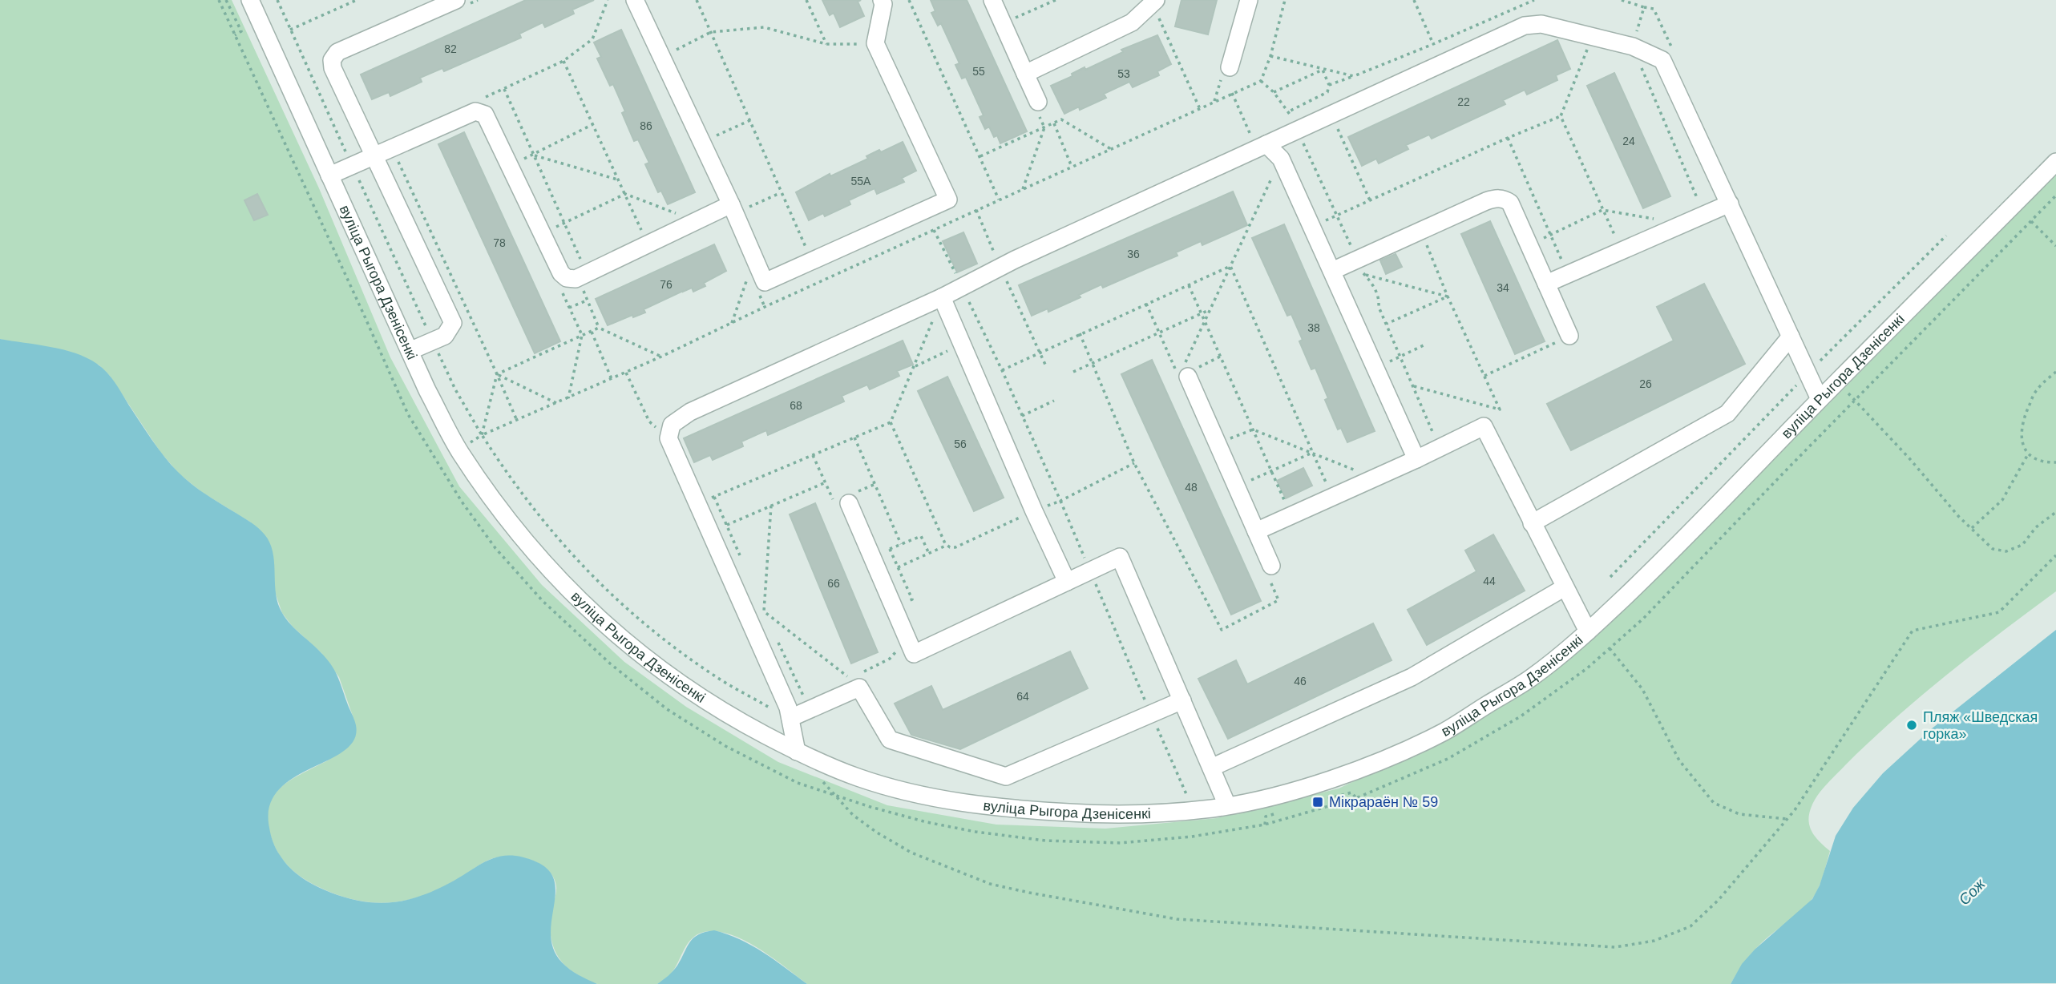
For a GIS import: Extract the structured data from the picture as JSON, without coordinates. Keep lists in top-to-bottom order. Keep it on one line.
{"streets":{"street":["вуліца Рыгора Дзенісенкі"]},"water":["Сож"],"places":{"other":["Пляж «Шведская горка»"],"transit":["Мікрараён № 59"]},"house_numbers":["82","55","53","22","86","24","55A","78","36","76","34","38","26","68","56","48","44","66","46","64"]}
